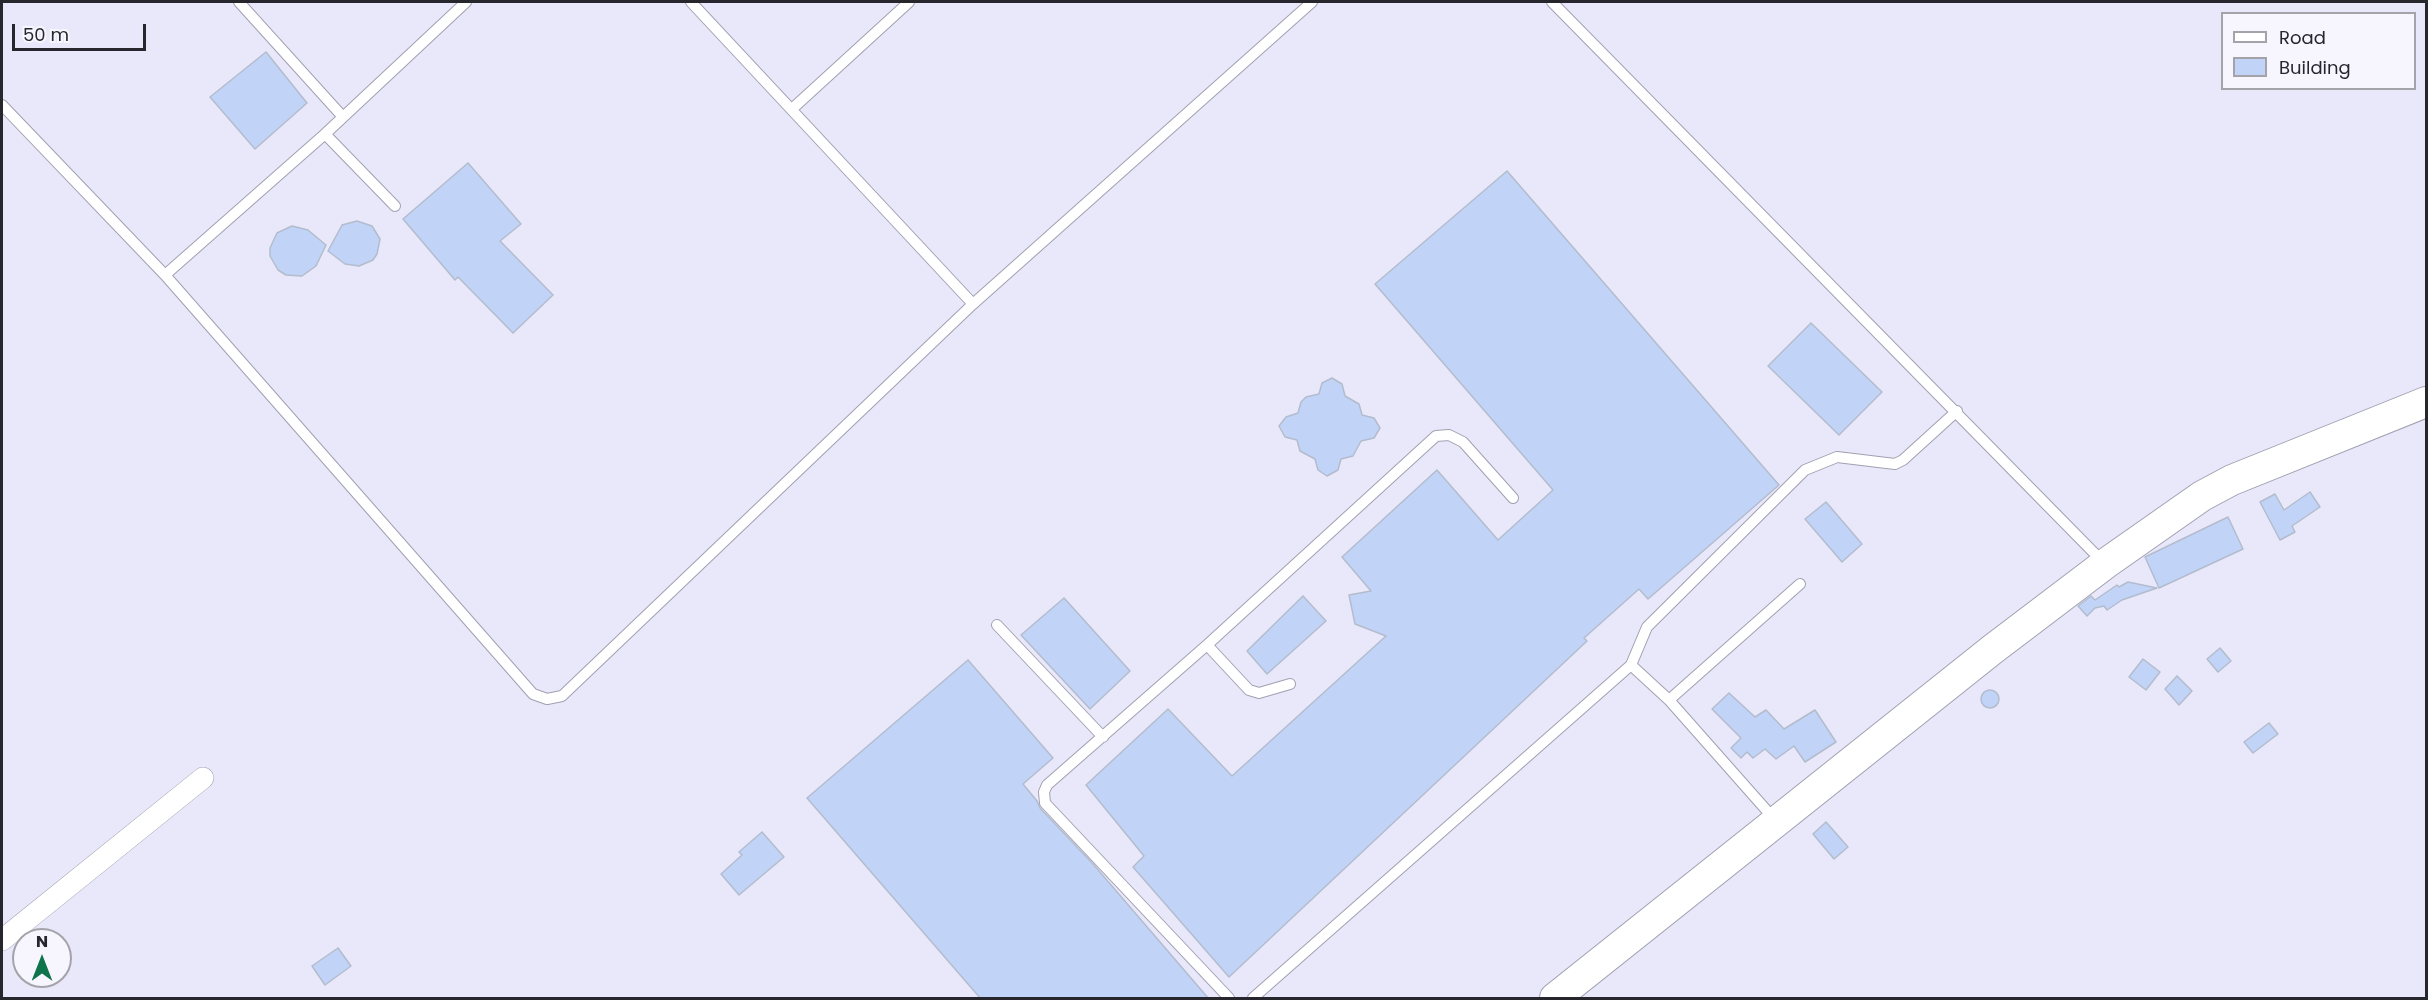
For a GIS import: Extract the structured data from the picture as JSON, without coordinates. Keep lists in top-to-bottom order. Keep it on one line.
{"legend":["Road","Building"],"scale_bar":"50 m","north":"top"}
